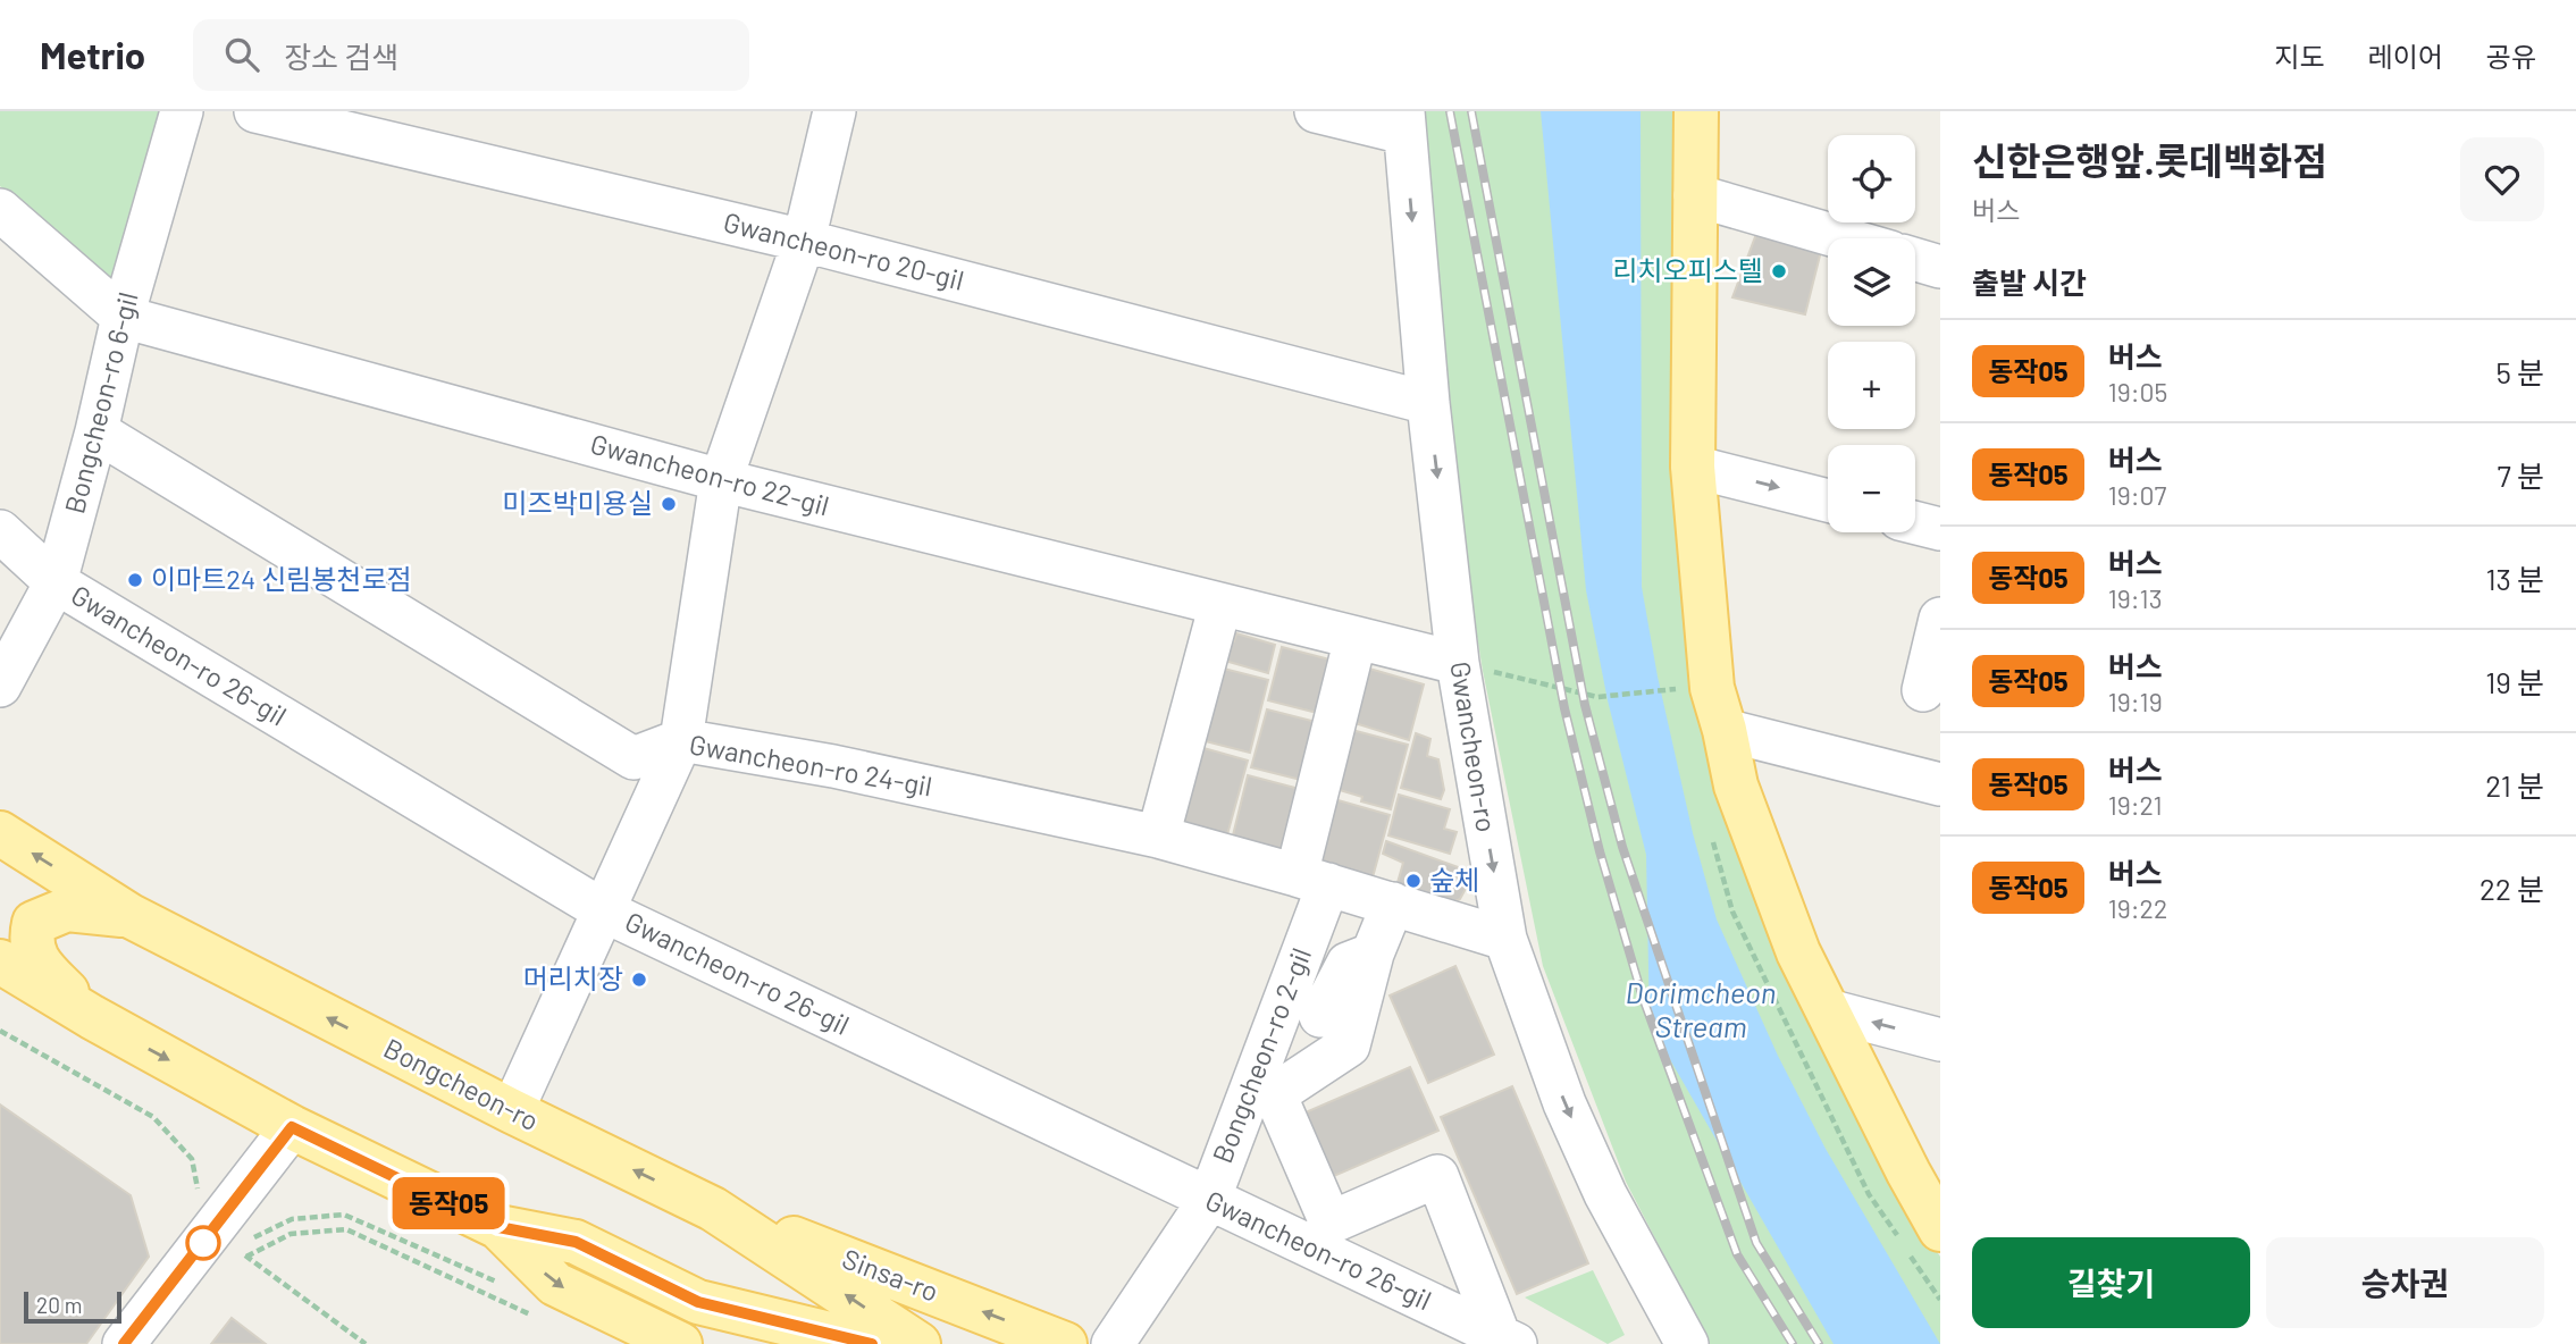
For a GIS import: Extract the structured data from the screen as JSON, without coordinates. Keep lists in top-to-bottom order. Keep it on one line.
{"streets":{"main road":["Bongcheon-ro","Sinsa-ro"],"street":["Gwancheon-ro 20-gil","Bongcheon-ro 6-gil","Gwancheon-ro 22-gil","Gwancheon-ro 26-gil","Gwancheon-ro","Gwancheon-ro 24-gil","Bongcheon-ro 2-gil"]},"crossings":[["Gwancheon-ro 20-gil","Gwancheon-ro"],["Bongcheon-ro 6-gil","Gwancheon-ro 22-gil"],["Bongcheon-ro 6-gil","Gwancheon-ro 26-gil"],["Bongcheon-ro 6-gil","Gwancheon-ro 24-gil"],["Gwancheon-ro 22-gil","Gwancheon-ro"],["Gwancheon-ro 22-gil","Bongcheon-ro 2-gil"],["Gwancheon-ro 26-gil","Bongcheon-ro 2-gil"],["Gwancheon-ro","Gwancheon-ro 24-gil"],["Gwancheon-ro 24-gil","Bongcheon-ro 2-gil"],["Bongcheon-ro","Sinsa-ro"]],"one_way":["Gwancheon-ro"],"water":["Dorimcheon Stream"],"places":["리치오피스텔","미즈박미용실","이마트24 신림봉천로점","숲체","머리치장"],"lines":["bus line 동작05"],"scale_bar":"20 m","page":{"header":"Metrio","search":"장소 검색","nav":["지도","레이어","공유"],"on_map":"동작05","heading":[["신한은행앞.롯데백화점","버스"],"출발 시간"],"map_buttons":["+","−"],"list":[{"mark":"동작05","name":"버스","note":"19:05","value":"5 분"},{"mark":"동작05","name":"버스","note":"19:07","value":"7 분"},{"mark":"동작05","name":"버스","note":"19:13","value":"13 분"},{"mark":"동작05","name":"버스","note":"19:19","value":"19 분"},{"mark":"동작05","name":"버스","note":"19:21","value":"21 분"},{"mark":"동작05","name":"버스","note":"19:22","value":"22 분"}],"buttons":["길찾기","승차권"],"scale":"20 m"}}
